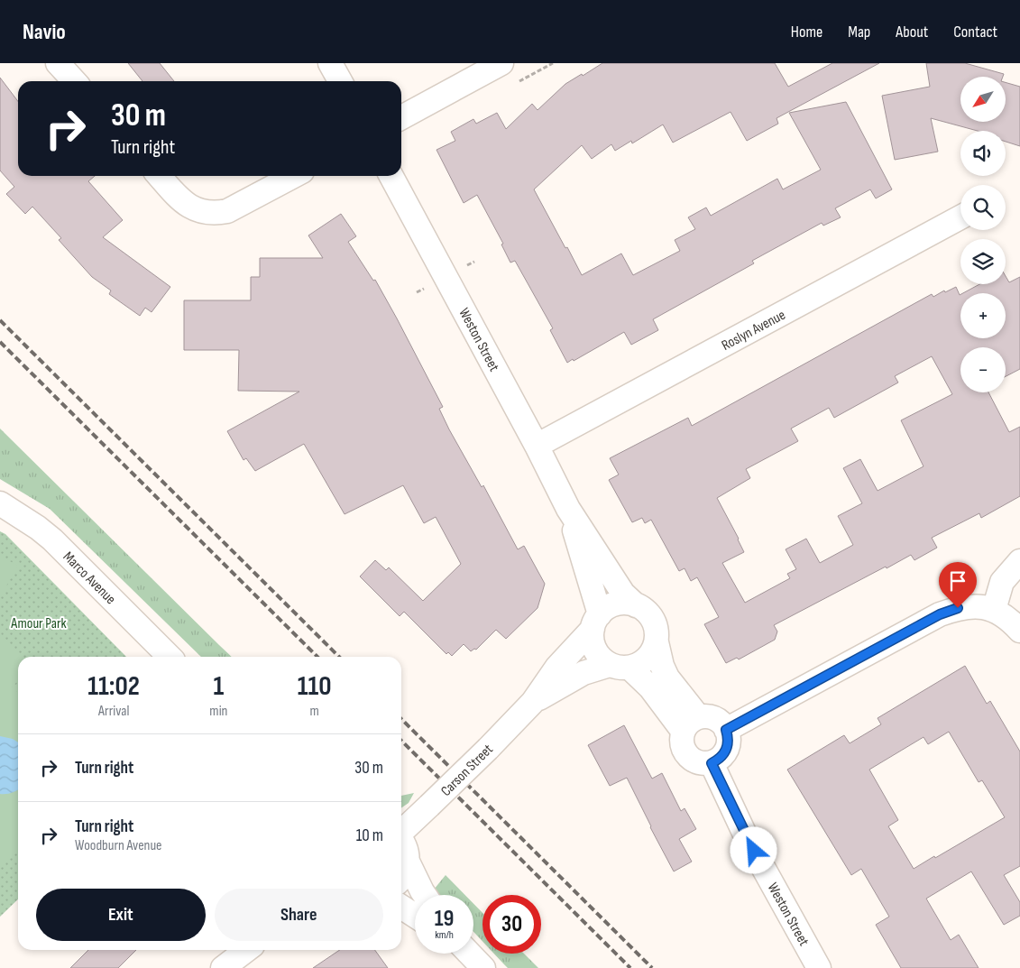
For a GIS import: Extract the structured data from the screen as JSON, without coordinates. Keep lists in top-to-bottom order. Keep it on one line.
{"streets":{"street":["Roslyn Avenue","Weston Street","Marco Avenue","Carson Street"]},"crossings":[["Roslyn Avenue","Weston Street"],["Weston Street","Carson Street"]],"parks":["Amour Park"],"north":"bottom left","page":{"header":"Navio","nav":["Home","Map","About","Contact"],"map_buttons":["+","−"],"turn":["30 m","Turn right"],"eta":["11:02","Arrival","1","min","110","m"],"list":[{"name":"Turn right","value":"30 m"},{"name":"Turn right","note":"Woodburn Avenue","value":"10 m"}],"buttons":["Exit","Share"],"speed":"19 km/h","limit":"30"}}
